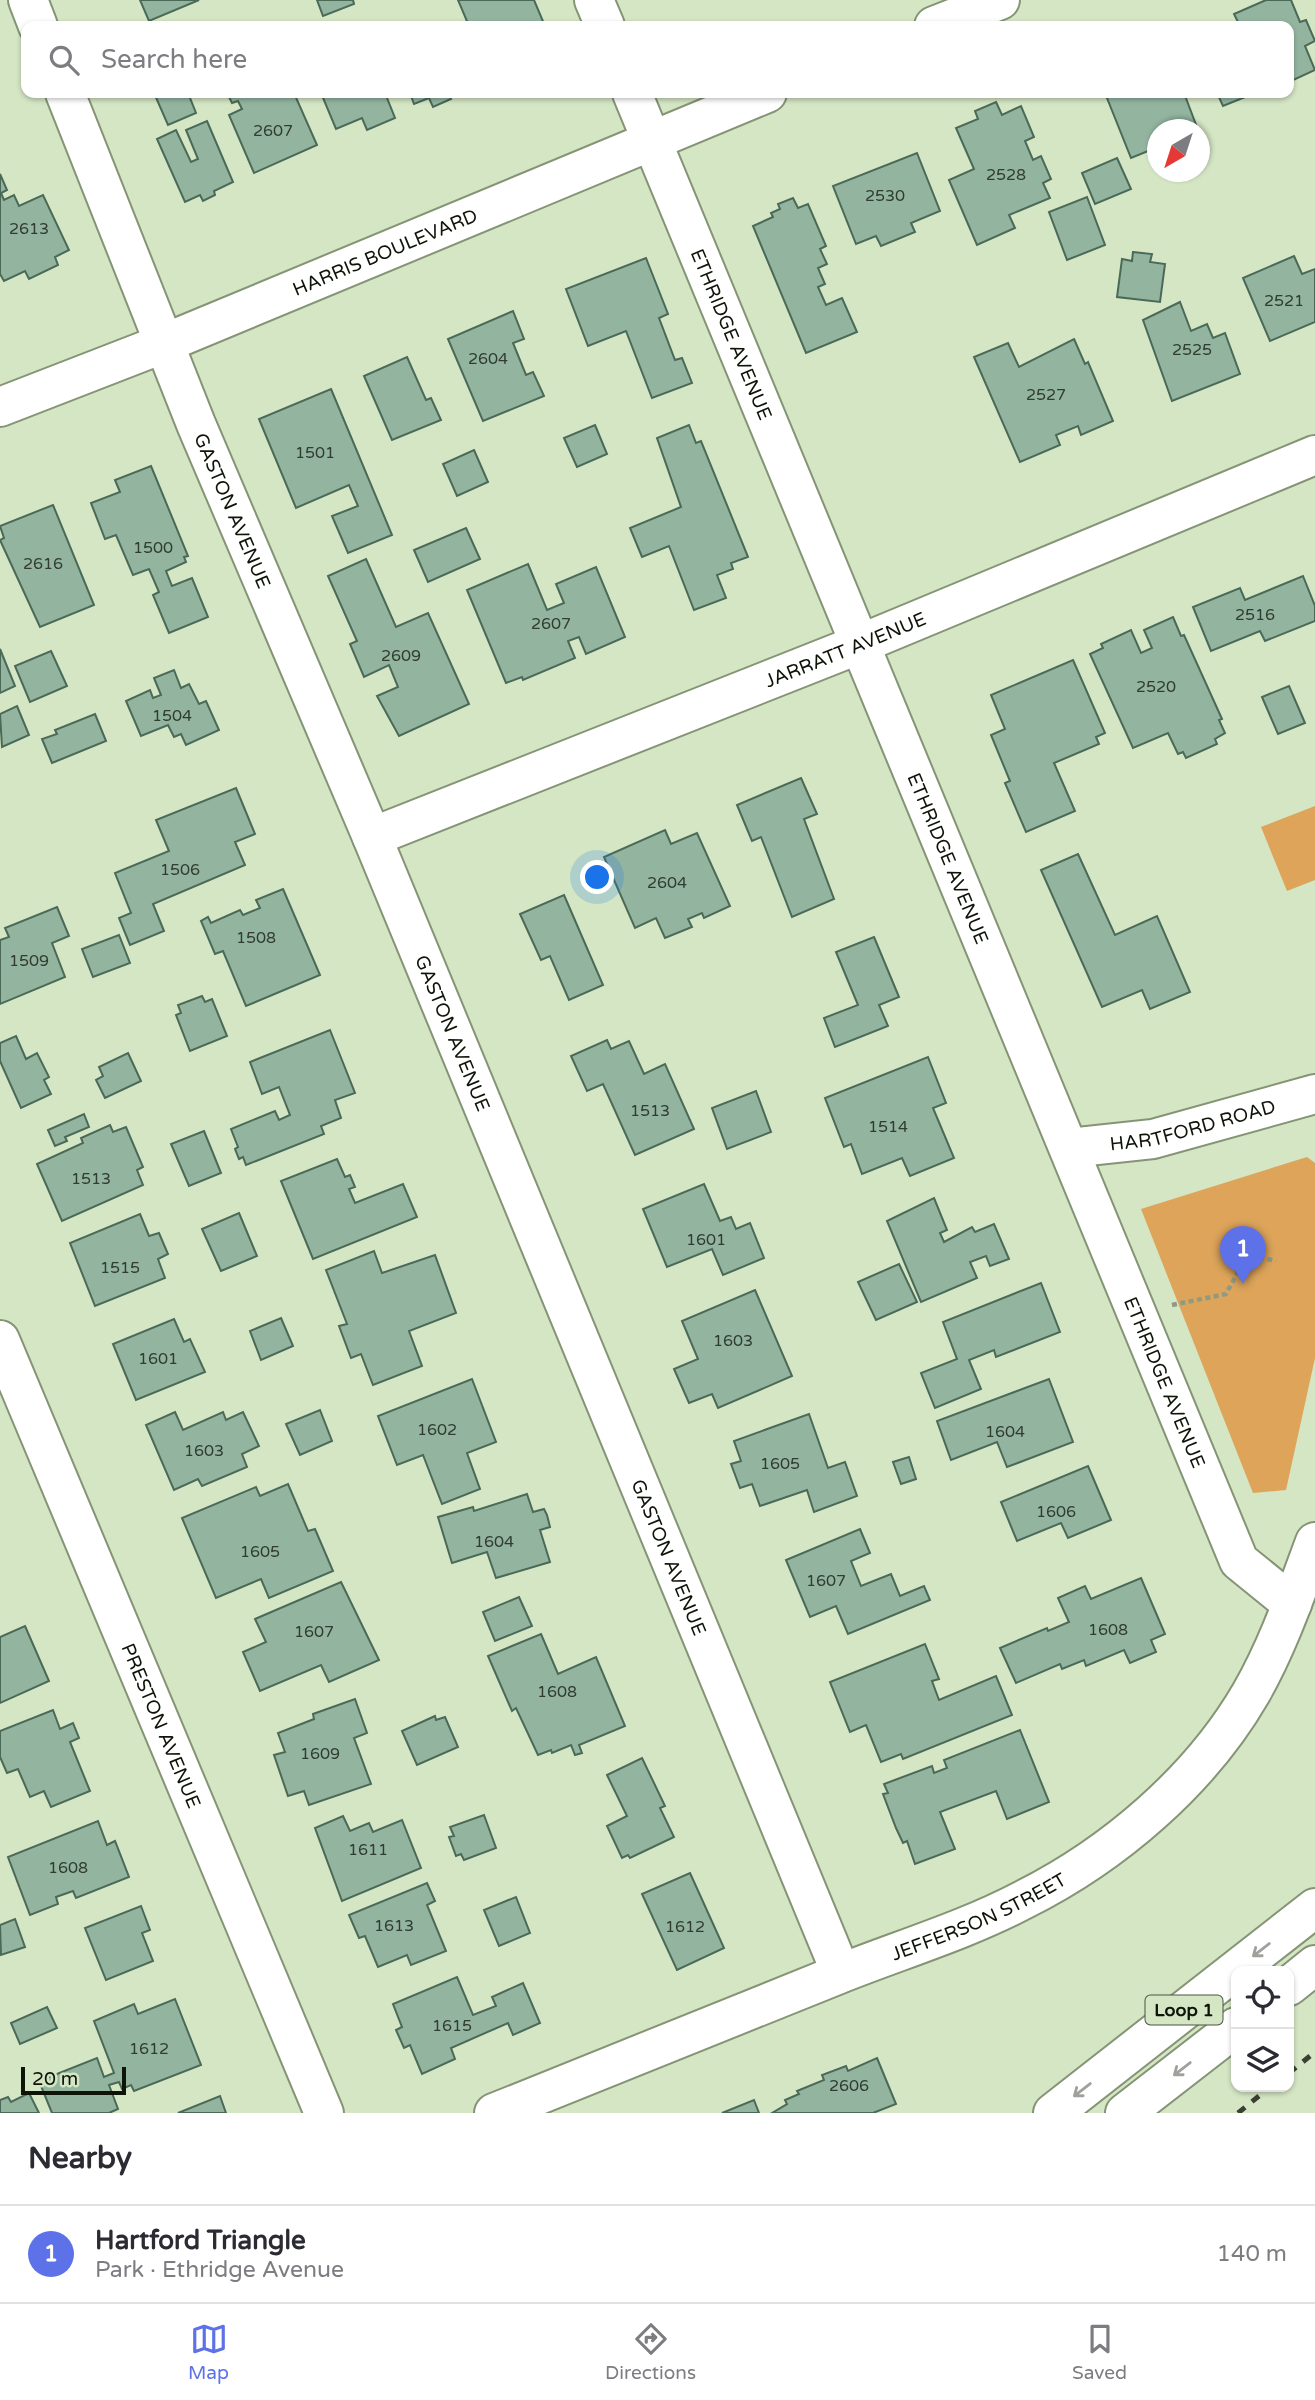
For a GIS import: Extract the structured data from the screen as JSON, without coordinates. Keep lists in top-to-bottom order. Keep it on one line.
{"streets":{"main road":["HARRIS BOULEVARD","ETHRIDGE AVENUE","GASTON AVENUE","JARRATT AVENUE","HARTFORD ROAD","PRESTON AVENUE","JEFFERSON STREET","Loop 1"]},"crossings":[["HARRIS BOULEVARD","ETHRIDGE AVENUE"],["HARRIS BOULEVARD","GASTON AVENUE"],["ETHRIDGE AVENUE","JARRATT AVENUE"],["ETHRIDGE AVENUE","HARTFORD ROAD"],["ETHRIDGE AVENUE","JEFFERSON STREET"],["GASTON AVENUE","JARRATT AVENUE"],["GASTON AVENUE","JEFFERSON STREET"]],"house_numbers":["2607","2528","2530","2613","2521","2525","2604","2527","1501","1500","2616","2516","2607","2609","2520","1504","1506","2604","1508","1509","1513","1514","1513","1601","1515","1603","1601","1602","1604","1603","1605","1606","1604","1605","1607","1608","1607","1608","1609","1611","1608","1613","1612","1615","1612","2606"],"scale_bar":"20 m","north":"bottom left","page":{"search":"Search here","pins":"1","scale":"20 m","heading":"Nearby","list":[{"mark":"1","name":"Hartford Triangle","note":"Park · Ethridge Avenue","value":"140 m"}],"nav":["Map","Directions","Saved"]}}
